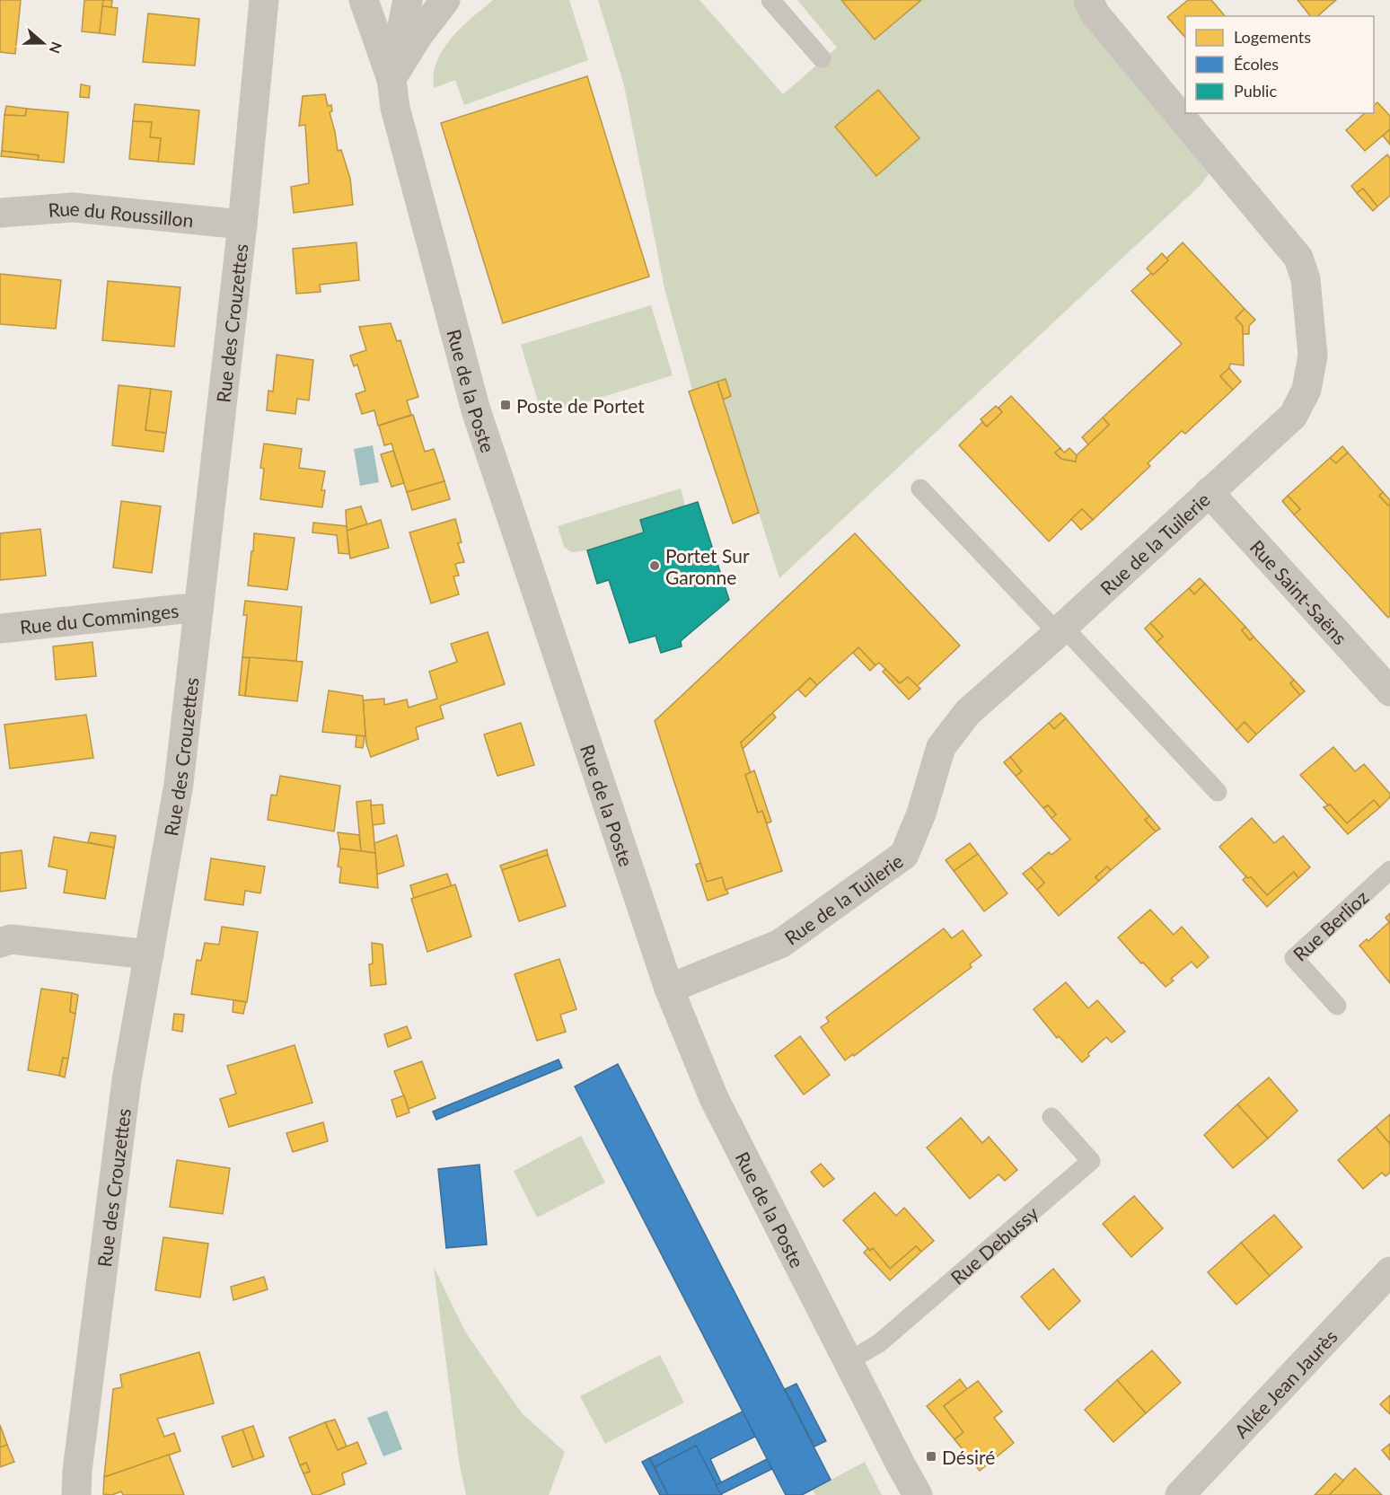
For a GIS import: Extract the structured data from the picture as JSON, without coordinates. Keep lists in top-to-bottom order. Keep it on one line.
{"streets":{"street":["Rue du Roussillon","Rue des Crouzettes","Rue de la Poste","Rue de la Tuilerie","Rue Saint-Saëns","Rue du Comminges","Allée Jean Jaurès"],"lane":["Rue Berlioz","Rue Debussy"]},"crossings":[["Rue du Roussillon","Rue des Crouzettes"],["Rue des Crouzettes","Rue du Comminges"],["Rue de la Poste","Rue de la Tuilerie"],["Rue de la Poste","Rue Debussy"],["Rue de la Tuilerie","Rue Saint-Saëns"]],"places":{"transit":["Poste de Portet","Désiré"],"other":["Portet Sur Garonne"]},"legend":["Logements","Écoles","Public"],"north":"right"}
